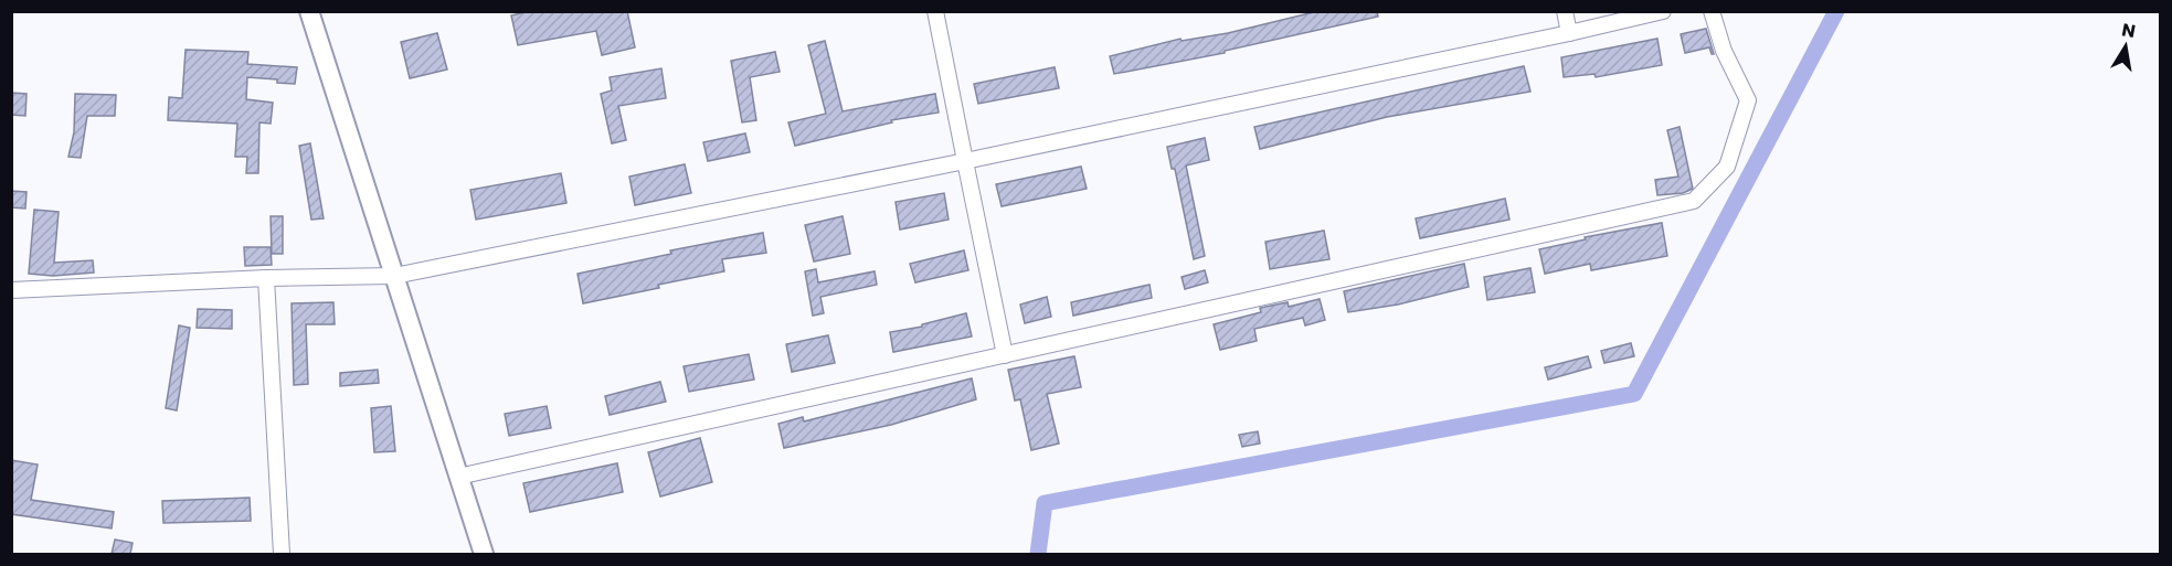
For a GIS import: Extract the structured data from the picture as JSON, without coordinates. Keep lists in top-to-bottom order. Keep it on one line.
{"north":"top"}
